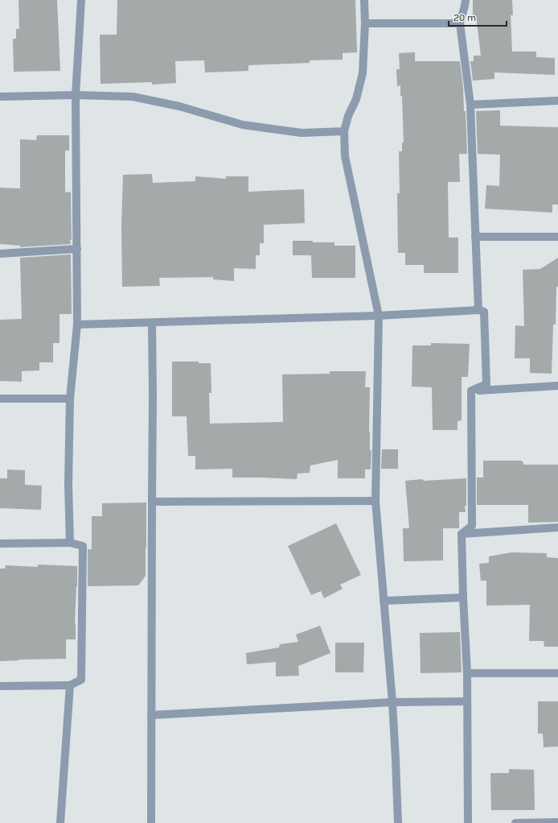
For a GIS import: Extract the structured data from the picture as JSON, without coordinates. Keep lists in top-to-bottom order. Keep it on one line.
{"scale_bar":"20 m"}
